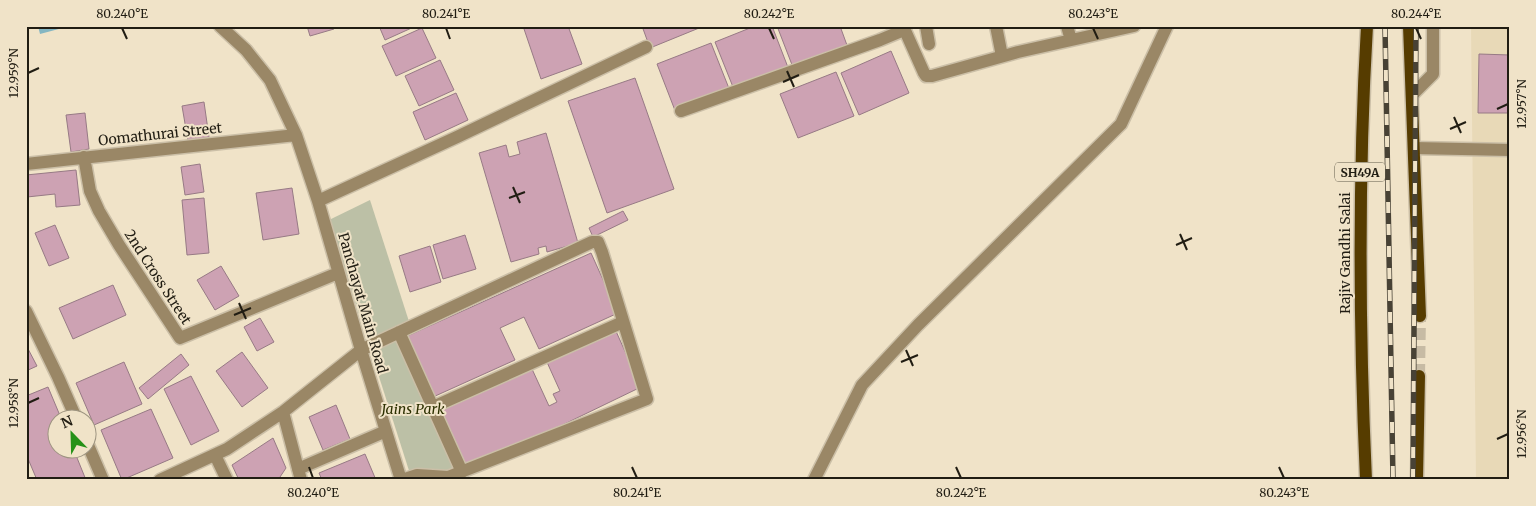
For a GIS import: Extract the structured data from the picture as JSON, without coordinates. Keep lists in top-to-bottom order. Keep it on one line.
{"streets":{"main road":["SH49A","Rajiv Gandhi Salai"],"street":["Oomathurai Street","2nd Cross Street","Panchayat Main Road"]},"crossings":[["Oomathurai Street","2nd Cross Street"],["Oomathurai Street","Panchayat Main Road"],["2nd Cross Street","Panchayat Main Road"]],"parks":["Jains Park"],"north":"top left","coordinates":["80.240°E","80.241°E","80.242°E","80.243°E","80.244°E","12.959°N","12.957°N","12.958°N","12.956°N"]}
